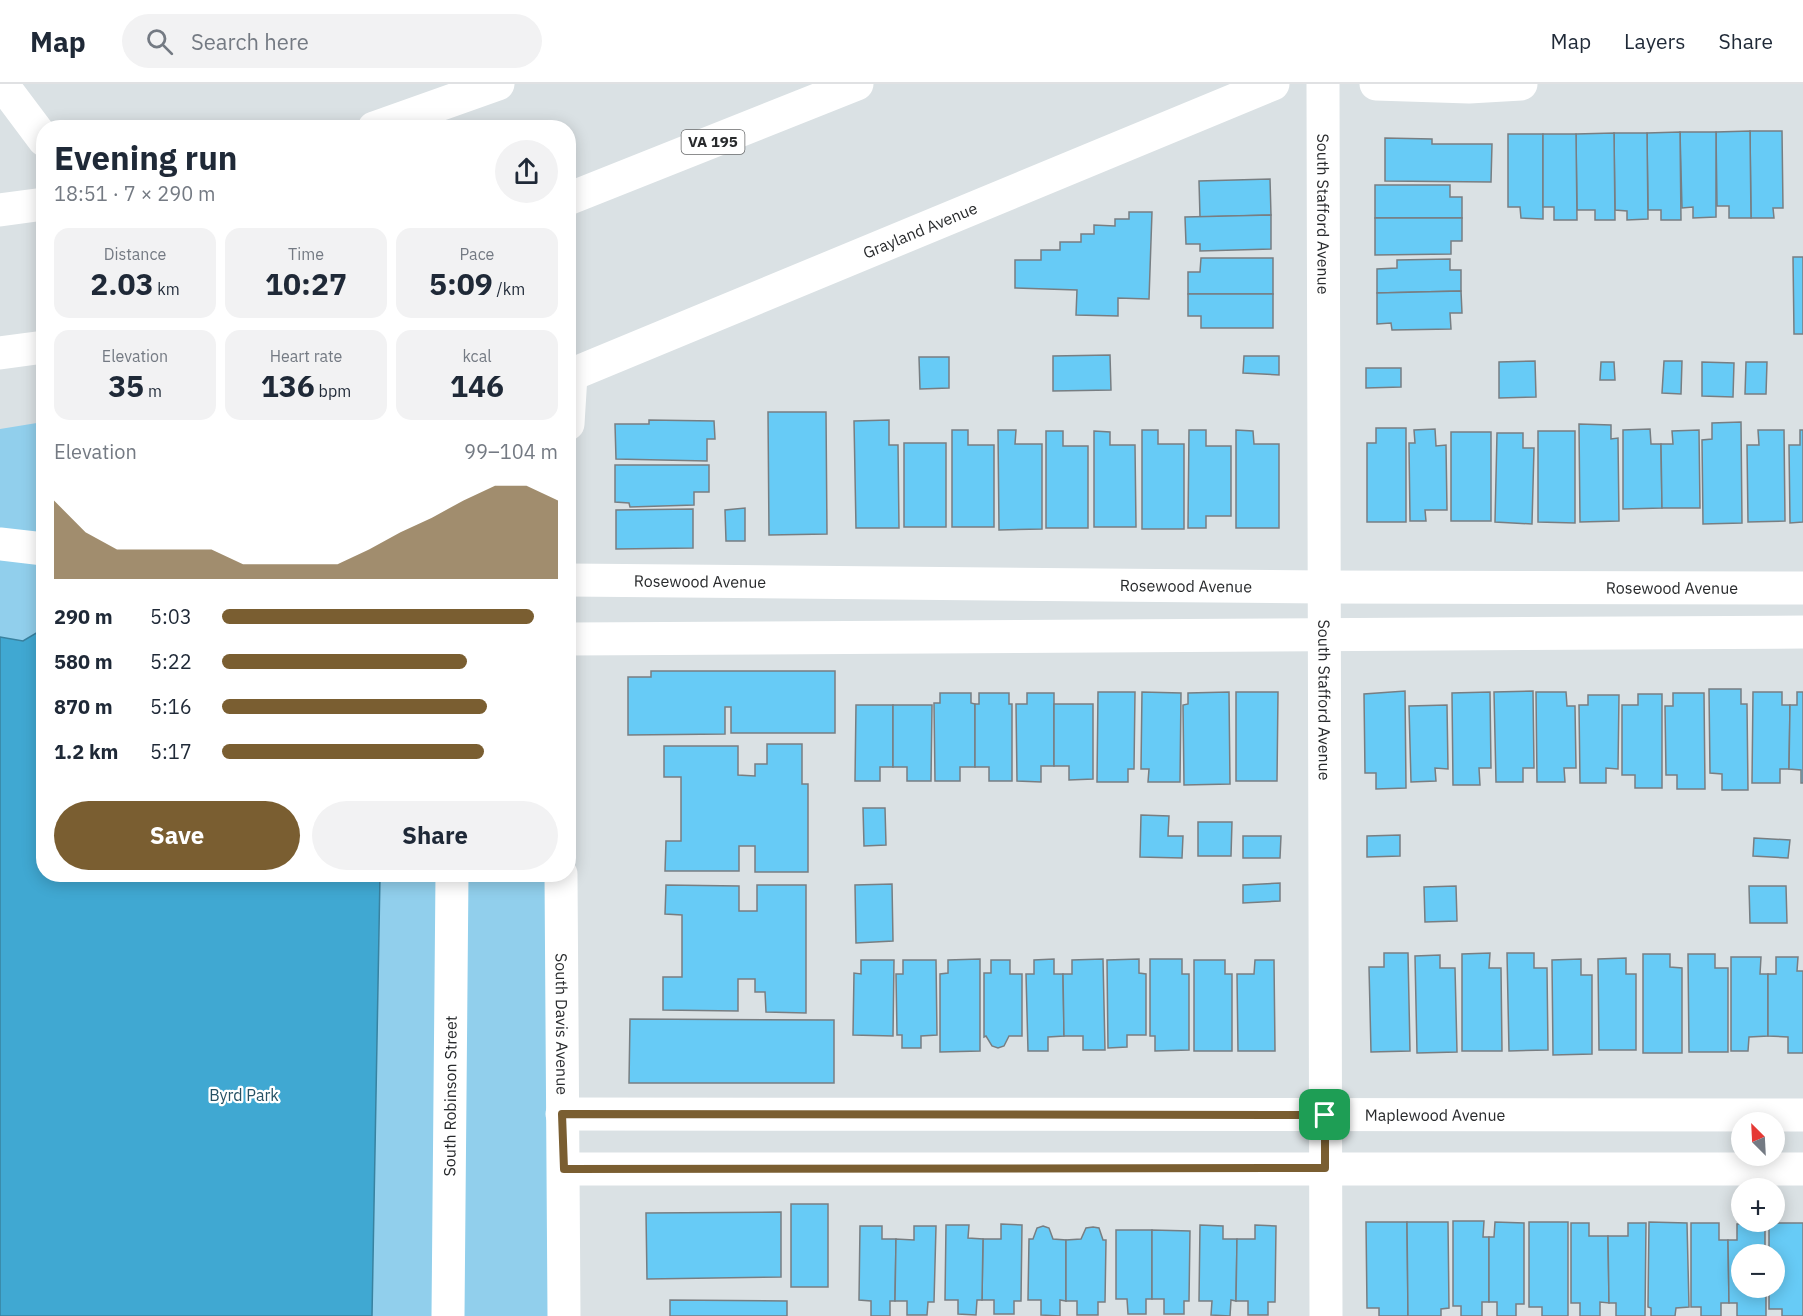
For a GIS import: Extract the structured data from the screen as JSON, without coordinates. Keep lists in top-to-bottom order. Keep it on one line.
{"streets":{"main road":["VA 195","South Stafford Avenue","Grayland Avenue","Rosewood Avenue","South Davis Avenue","South Robinson Street","Maplewood Avenue"]},"crossings":[["South Stafford Avenue","Rosewood Avenue"],["South Stafford Avenue","Maplewood Avenue"],["South Davis Avenue","Maplewood Avenue"]],"parks":["Byrd Park"],"north":"top left","page":{"header":"Map","search":"Search here","nav":["Map","Layers","Share"],"heading":["Evening run","18:51 · 7 × 290 m"],"stats":[["Distance","2.03 km"],["Time","10:27"],["Pace","5:09 /km"],["Elevation","35 m"],["Heart rate","136 bpm"],["kcal","146"]],"chart":["Elevation","99–104 m"],"list":[{"name":"290 m","note":"5:03"},{"name":"580 m","note":"5:22"},{"name":"870 m","note":"5:16"},{"name":"1.2 km","note":"5:17"}],"buttons":["Save","Share"],"map_buttons":["+","−"]}}
